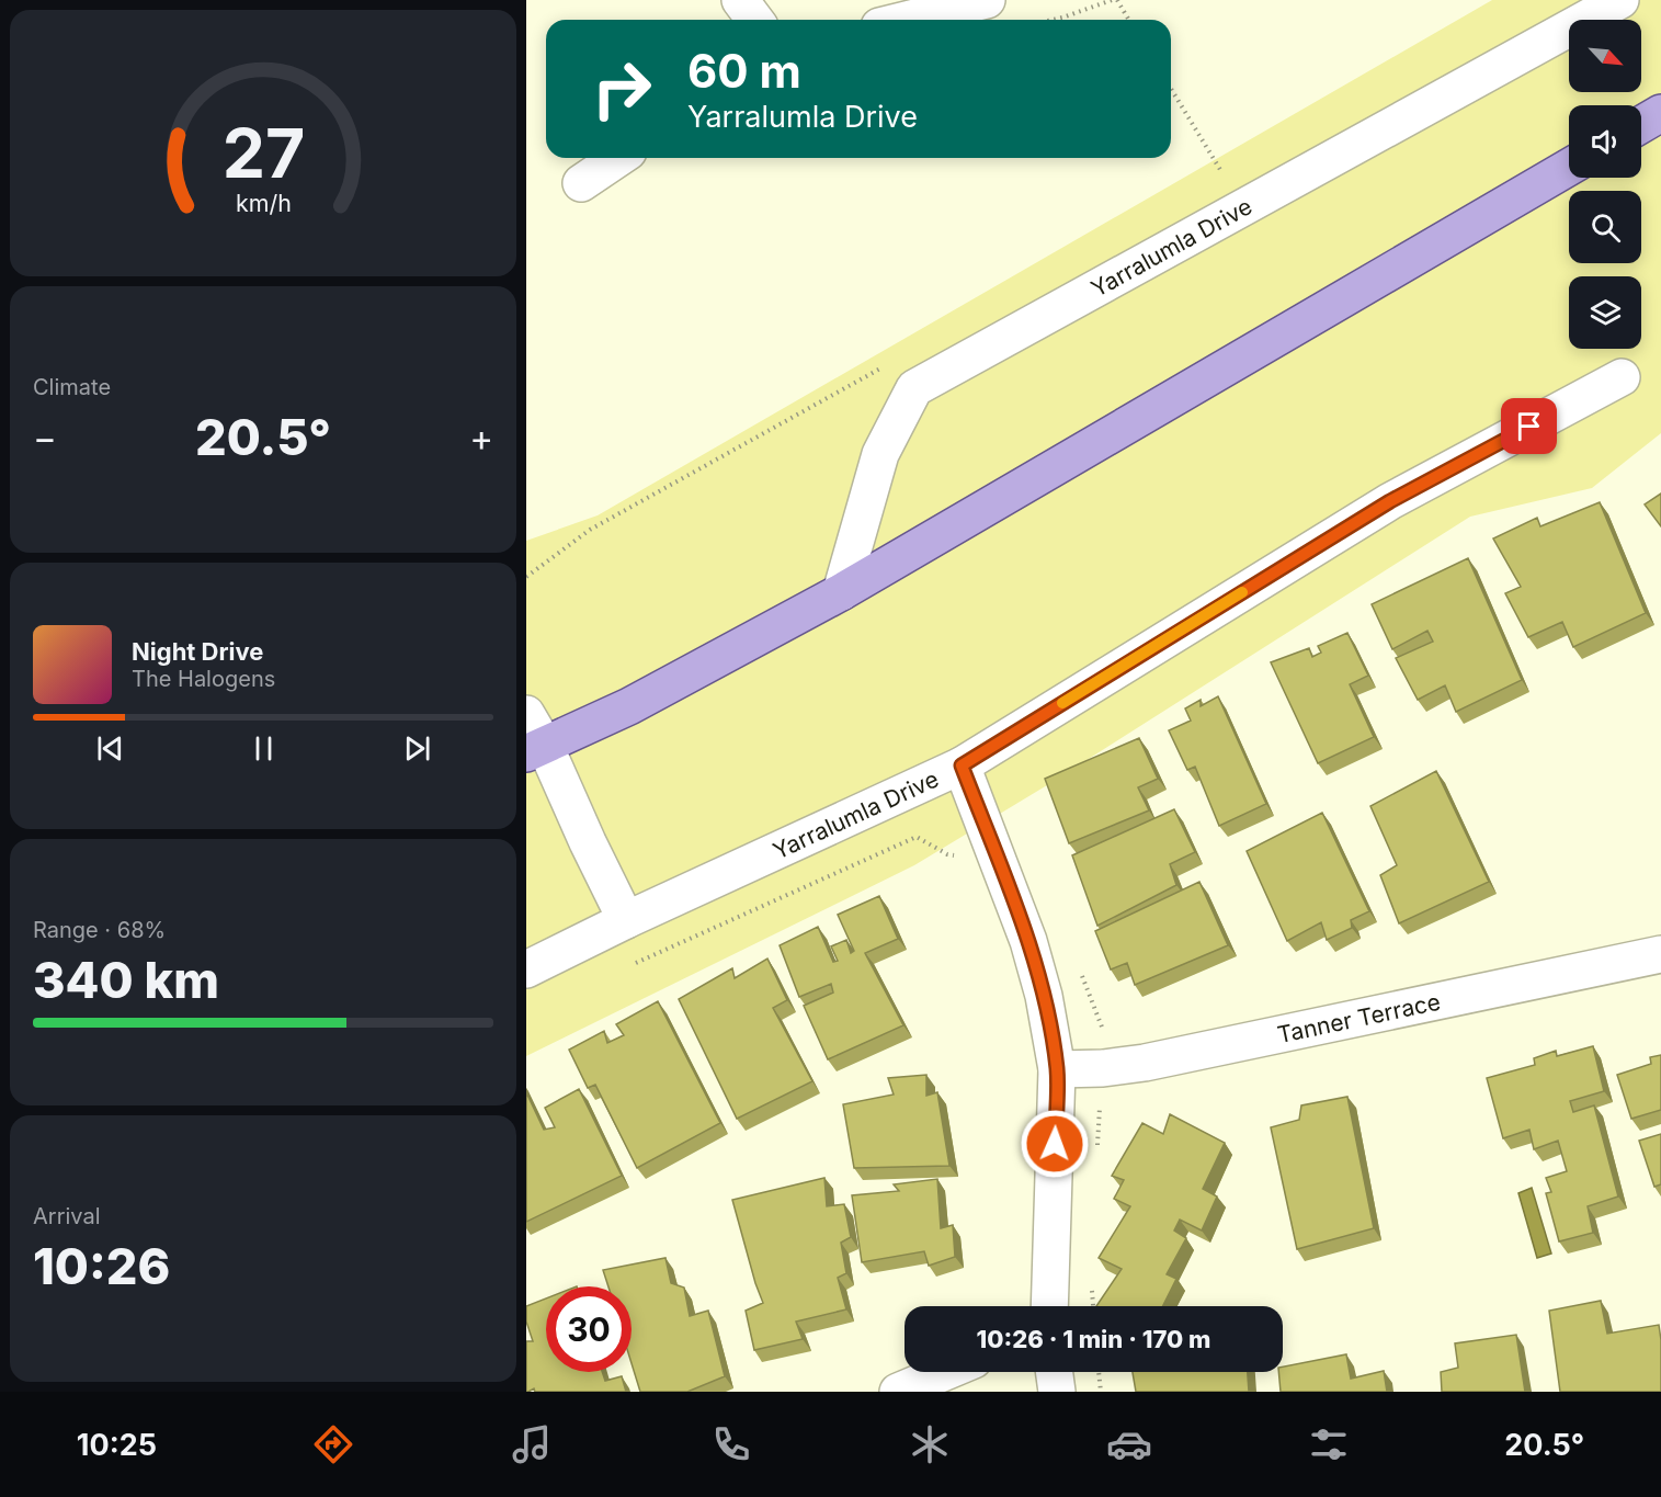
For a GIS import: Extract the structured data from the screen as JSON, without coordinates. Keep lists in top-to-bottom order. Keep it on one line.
{"streets":{"street":["Yarralumla Drive","Tanner Terrace"]},"north":"bottom right","page":{"turn":["60 m","Yarralumla Drive"],"tile":["Climate",["Range · 68%","340 km"],["Arrival","10:26"]],"heat":["−","20.5°","+"],"song":["Night Drive","The Halogens"],"limit":"30","trip":"10:26 · 1 min · 170 m","tabs":["10:25","20.5°"],"gauge":["27","km/h"]}}
